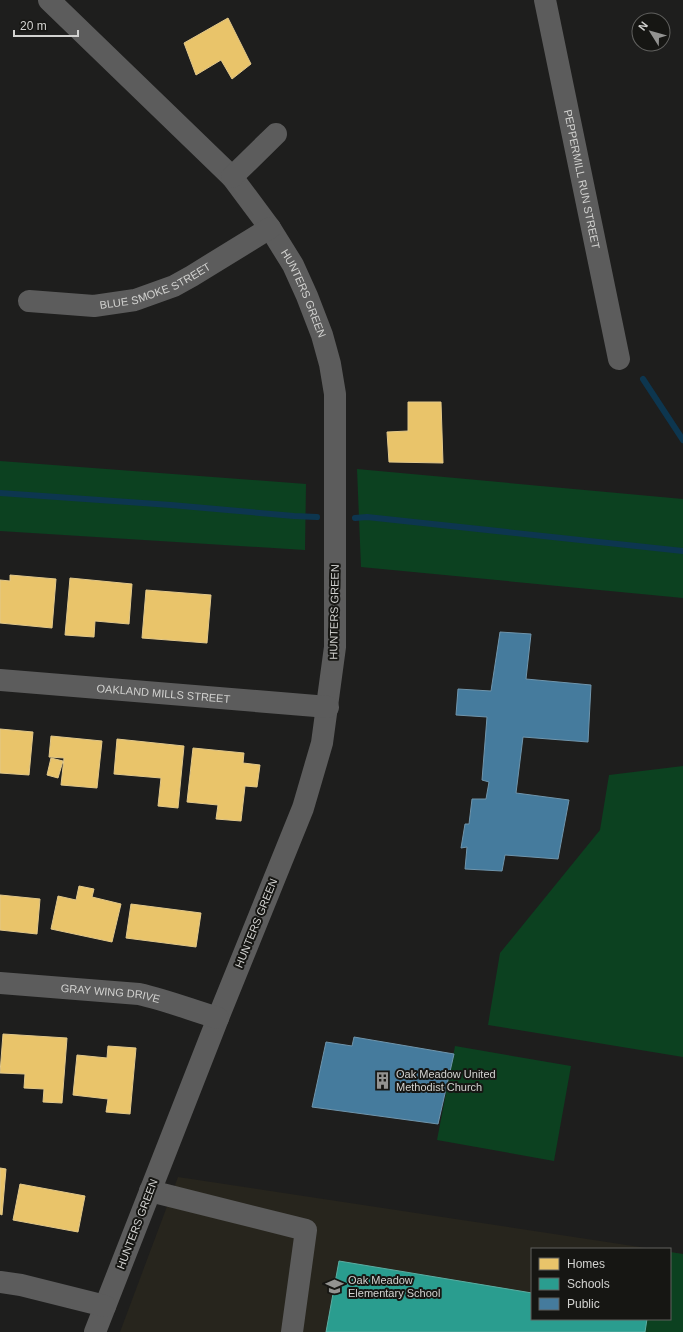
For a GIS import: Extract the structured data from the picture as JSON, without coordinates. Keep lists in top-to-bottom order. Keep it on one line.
{"streets":{"street":["PEPPERMILL RUN STREET","BLUE SMOKE STREET","HUNTERS GREEN","OAKLAND MILLS STREET","GRAY WING DRIVE"]},"crossings":[["BLUE SMOKE STREET","HUNTERS GREEN"],["HUNTERS GREEN","OAKLAND MILLS STREET"],["HUNTERS GREEN","GRAY WING DRIVE"]],"places":{"building":["Oak Meadow United Methodist Church"],"school or university":["Oak Meadow Elementary School"]},"legend":["Homes","Schools","Public"],"scale_bar":"20 m","north":"top left"}
